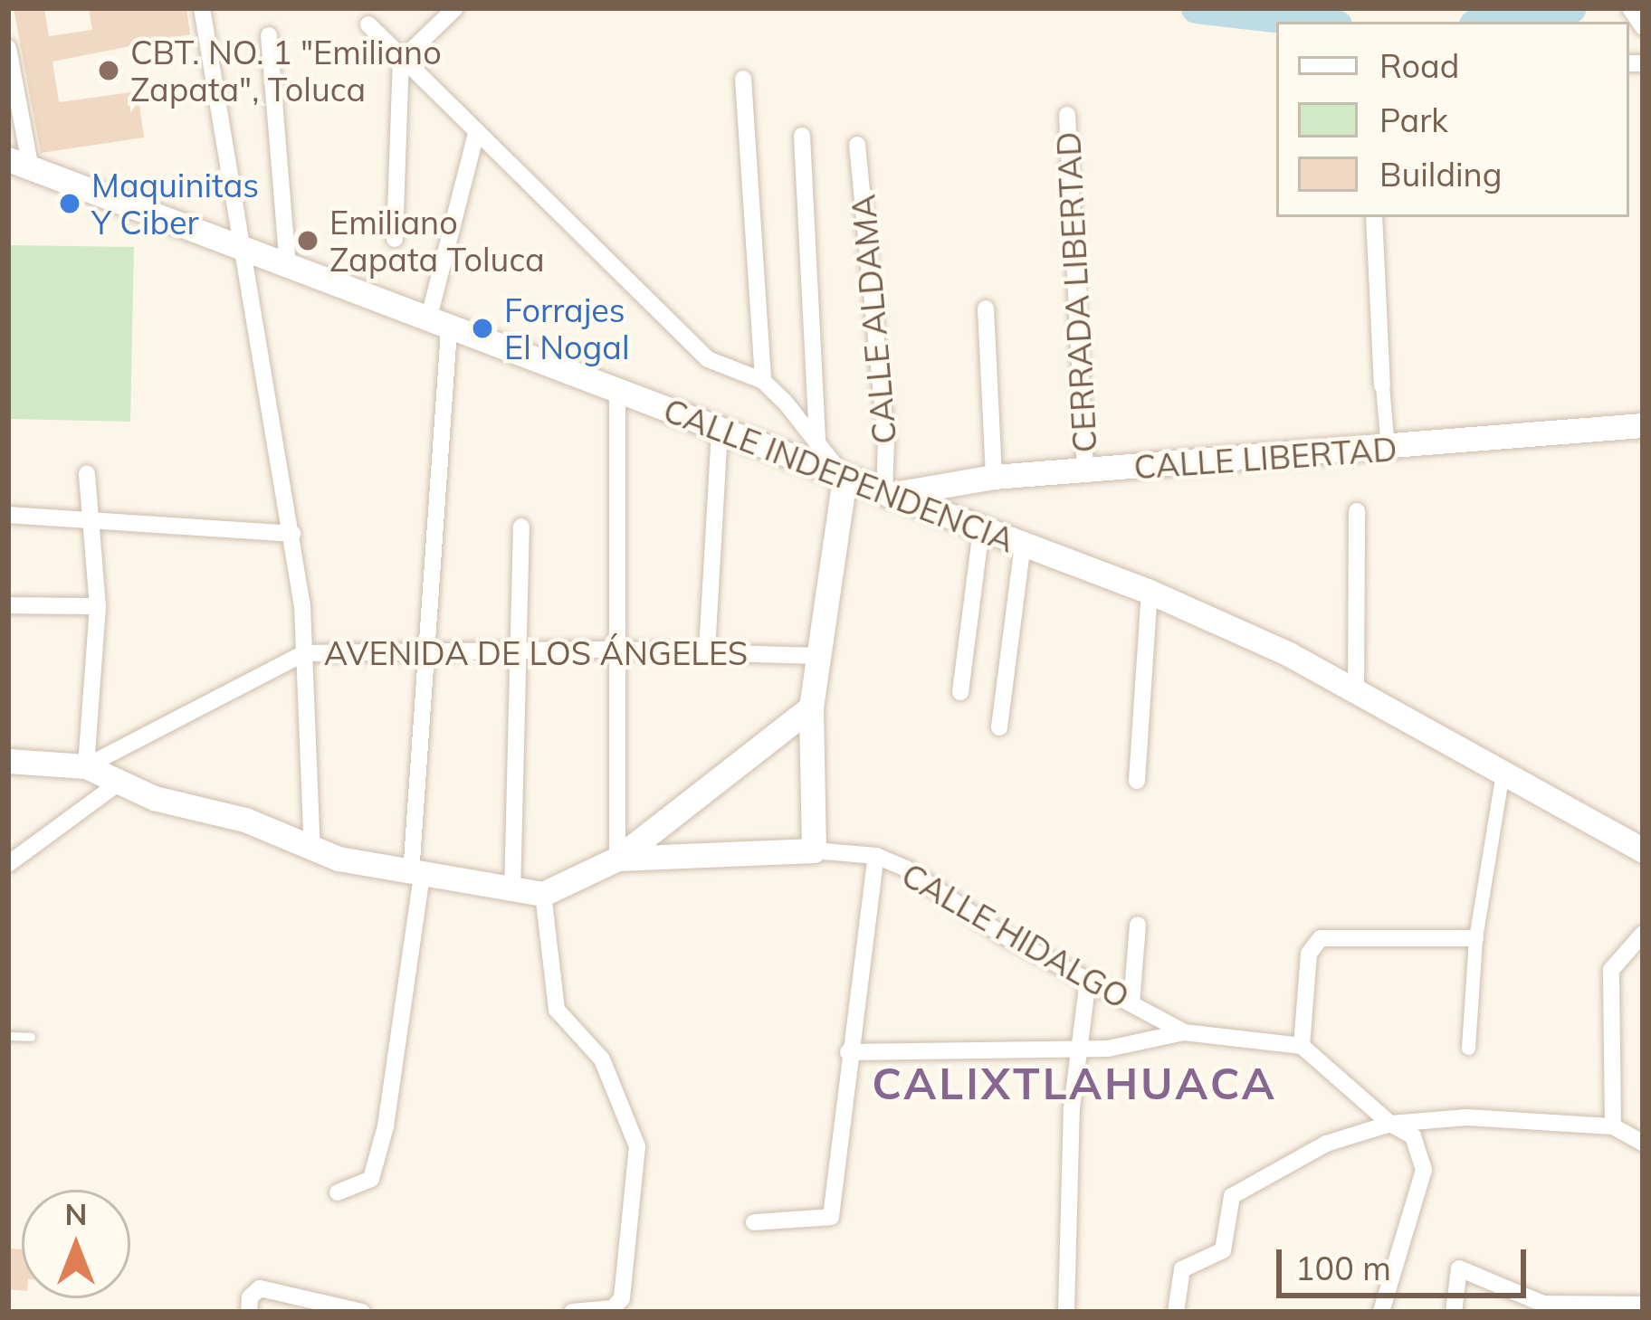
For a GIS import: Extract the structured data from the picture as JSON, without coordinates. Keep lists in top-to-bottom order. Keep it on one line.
{"streets":{"main road":["CALLE LIBERTAD","CALLE INDEPENDENCIA","CALLE HIDALGO"],"street":["CERRADA LIBERTAD","CALLE ALDAMA","AVENIDA DE LOS ÁNGELES"]},"crossings":[["CERRADA LIBERTAD","CALLE LIBERTAD"],["CALLE ALDAMA","CALLE LIBERTAD"],["CALLE ALDAMA","CALLE INDEPENDENCIA"],["CALLE LIBERTAD","CALLE INDEPENDENCIA"],["AVENIDA DE LOS ÁNGELES","CALLE HIDALGO"]],"districts":["CALIXTLAHUACA"],"places":["CBT. NO. 1 \"Emiliano Zapata\", Toluca","Maquinitas Y Ciber","Emiliano Zapata Toluca","Forrajes El Nogal"],"legend":["Road","Park","Building"],"scale_bar":"100 m","north":"top"}
